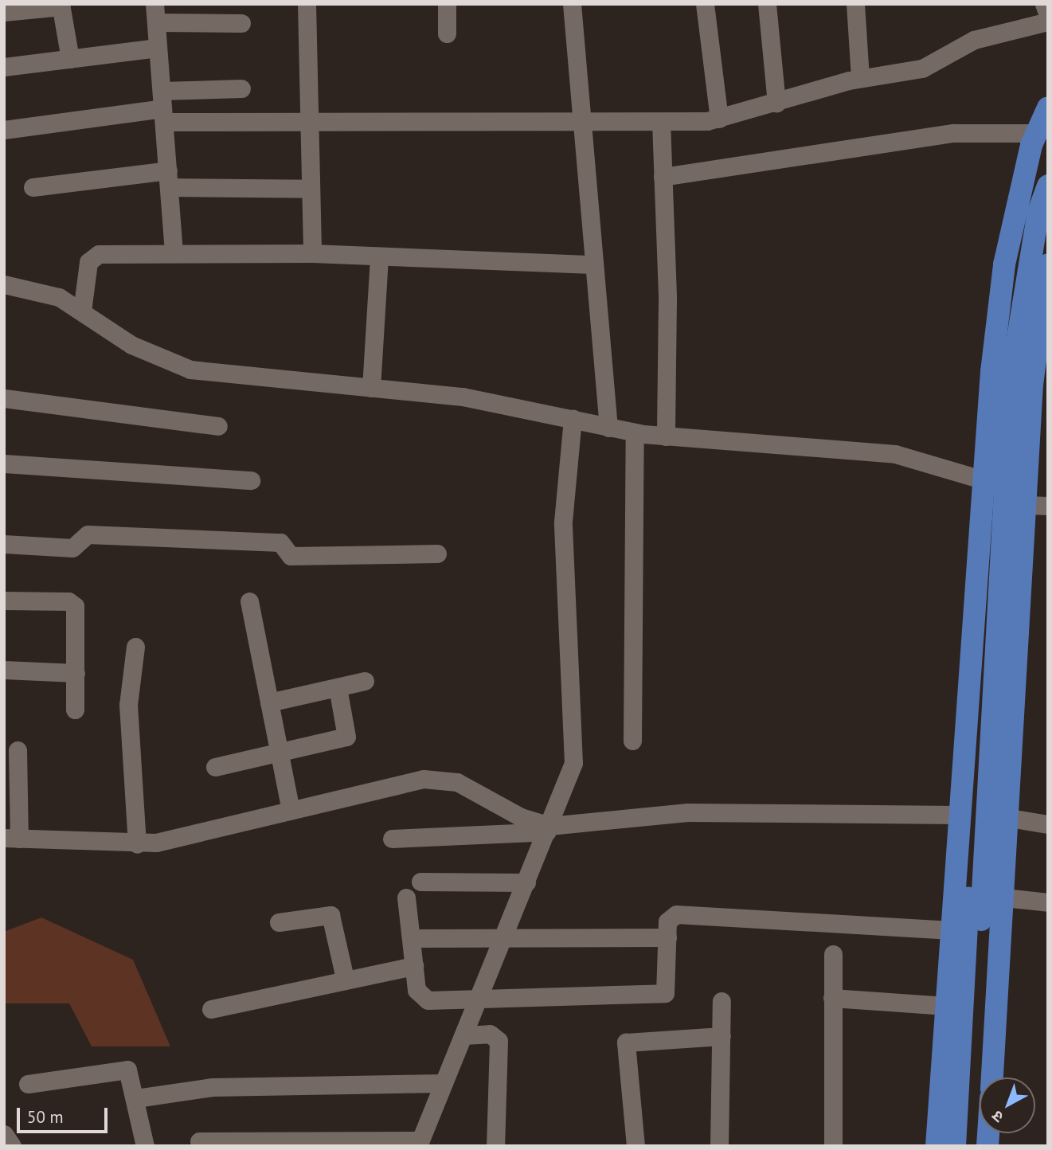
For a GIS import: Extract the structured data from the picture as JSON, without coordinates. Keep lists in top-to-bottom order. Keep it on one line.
{"scale_bar":"50 m","north":"bottom left"}
